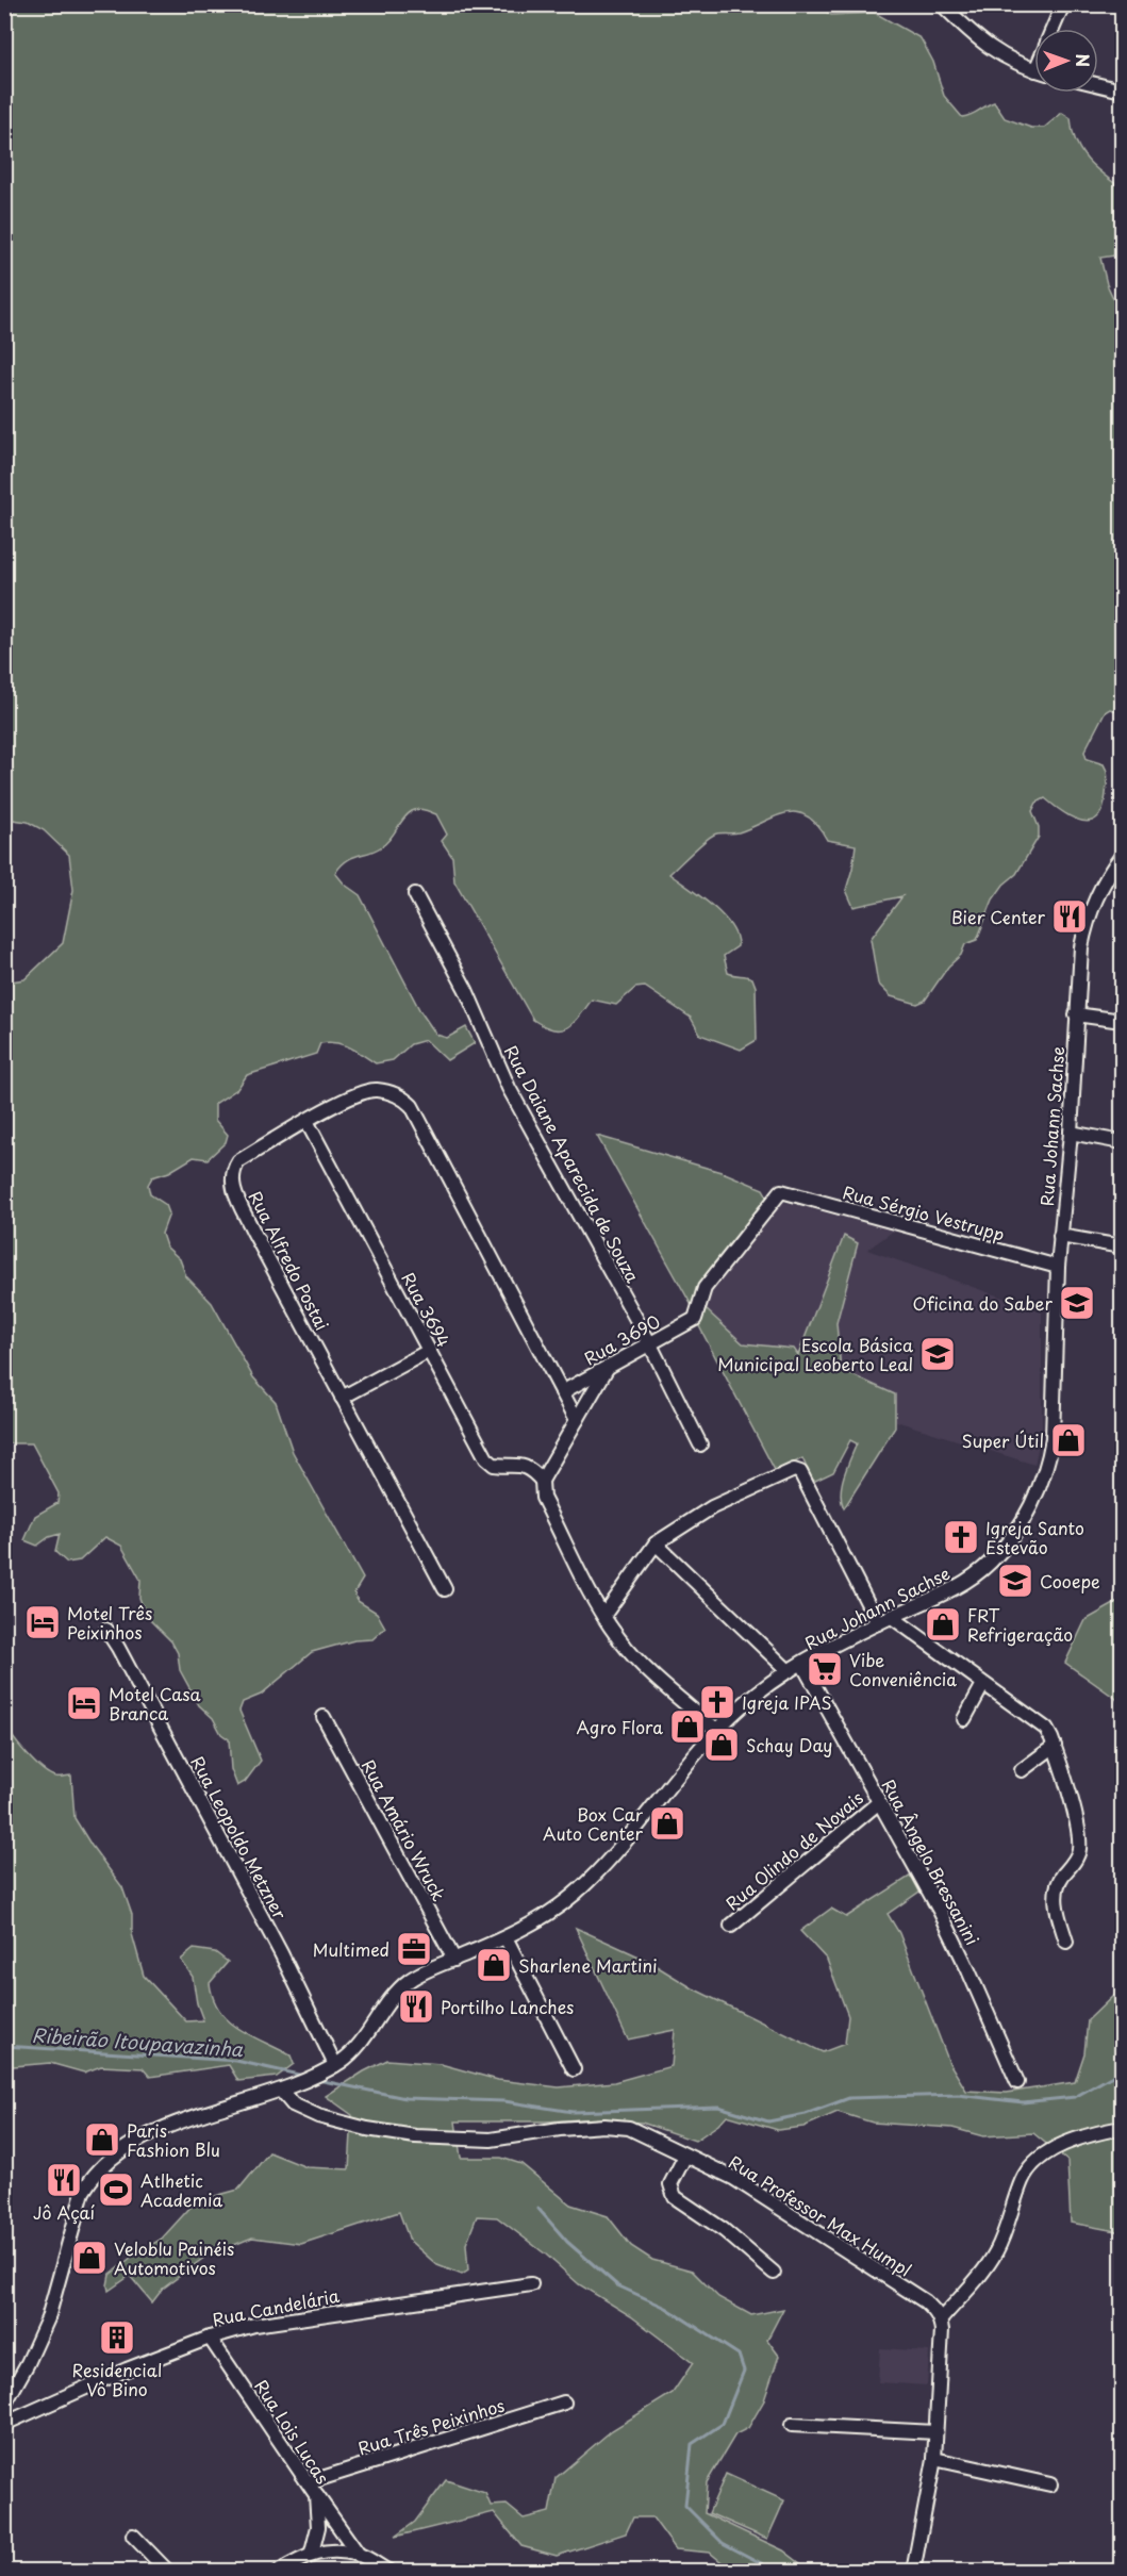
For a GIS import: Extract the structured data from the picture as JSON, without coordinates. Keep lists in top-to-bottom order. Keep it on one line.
{"streets":{"street":["Rua Johann Sachse","Rua Daiane Aparecida de Souza","Rua Sérgio Vestrupp","Rua Alfredo Postai","Rua 3694","Rua 3690","Rua Amário Wruck","Rua Leopoldo Metzner","Rua Olindo de Novais","Rua Ângelo Bressanini","Rua Professor Max Humpl","Rua Candelária","Rua Três Peixinhos","Rua Lois Lucas"]},"crossings":[["Rua Johann Sachse","Rua Sérgio Vestrupp"],["Rua Johann Sachse","Rua Amário Wruck"],["Rua Johann Sachse","Rua Leopoldo Metzner"],["Rua Johann Sachse","Rua Ângelo Bressanini"],["Rua Johann Sachse","Rua Professor Max Humpl"],["Rua Daiane Aparecida de Souza","Rua 3690"],["Rua Sérgio Vestrupp","Rua 3690"],["Rua Alfredo Postai","Rua 3694"],["Rua Alfredo Postai","Rua 3690"],["Rua Olindo de Novais","Rua Ângelo Bressanini"],["Rua Candelária","Rua Lois Lucas"],["Rua Três Peixinhos","Rua Lois Lucas"]],"water":["Ribeirão Itoupavazinha"],"places":{"restaurant":["Bier Center","Portilho Lanches","Jô Açaí"],"school or university":["Oficina do Saber","Escola Básica Municipal Leoberto Leal","Cooepe"],"shop":["Super Útil","FRT Refrigeração","Agro Flora","Schay Day","Box Car Auto Center","Sharlene Martini","Paris Fashion Blu","Veloblu Painéis Automotivos"],"church":["Igreja Santo Estevão","Igreja IPAS"],"hotel":["Motel Três Peixinhos","Motel Casa Branca"],"supermarket":["Vibe Conveniência"],"office":["Multimed"],"sports":["Atlhetic Academia"],"building":["Residencial Vô Bino"]},"north":"right"}
